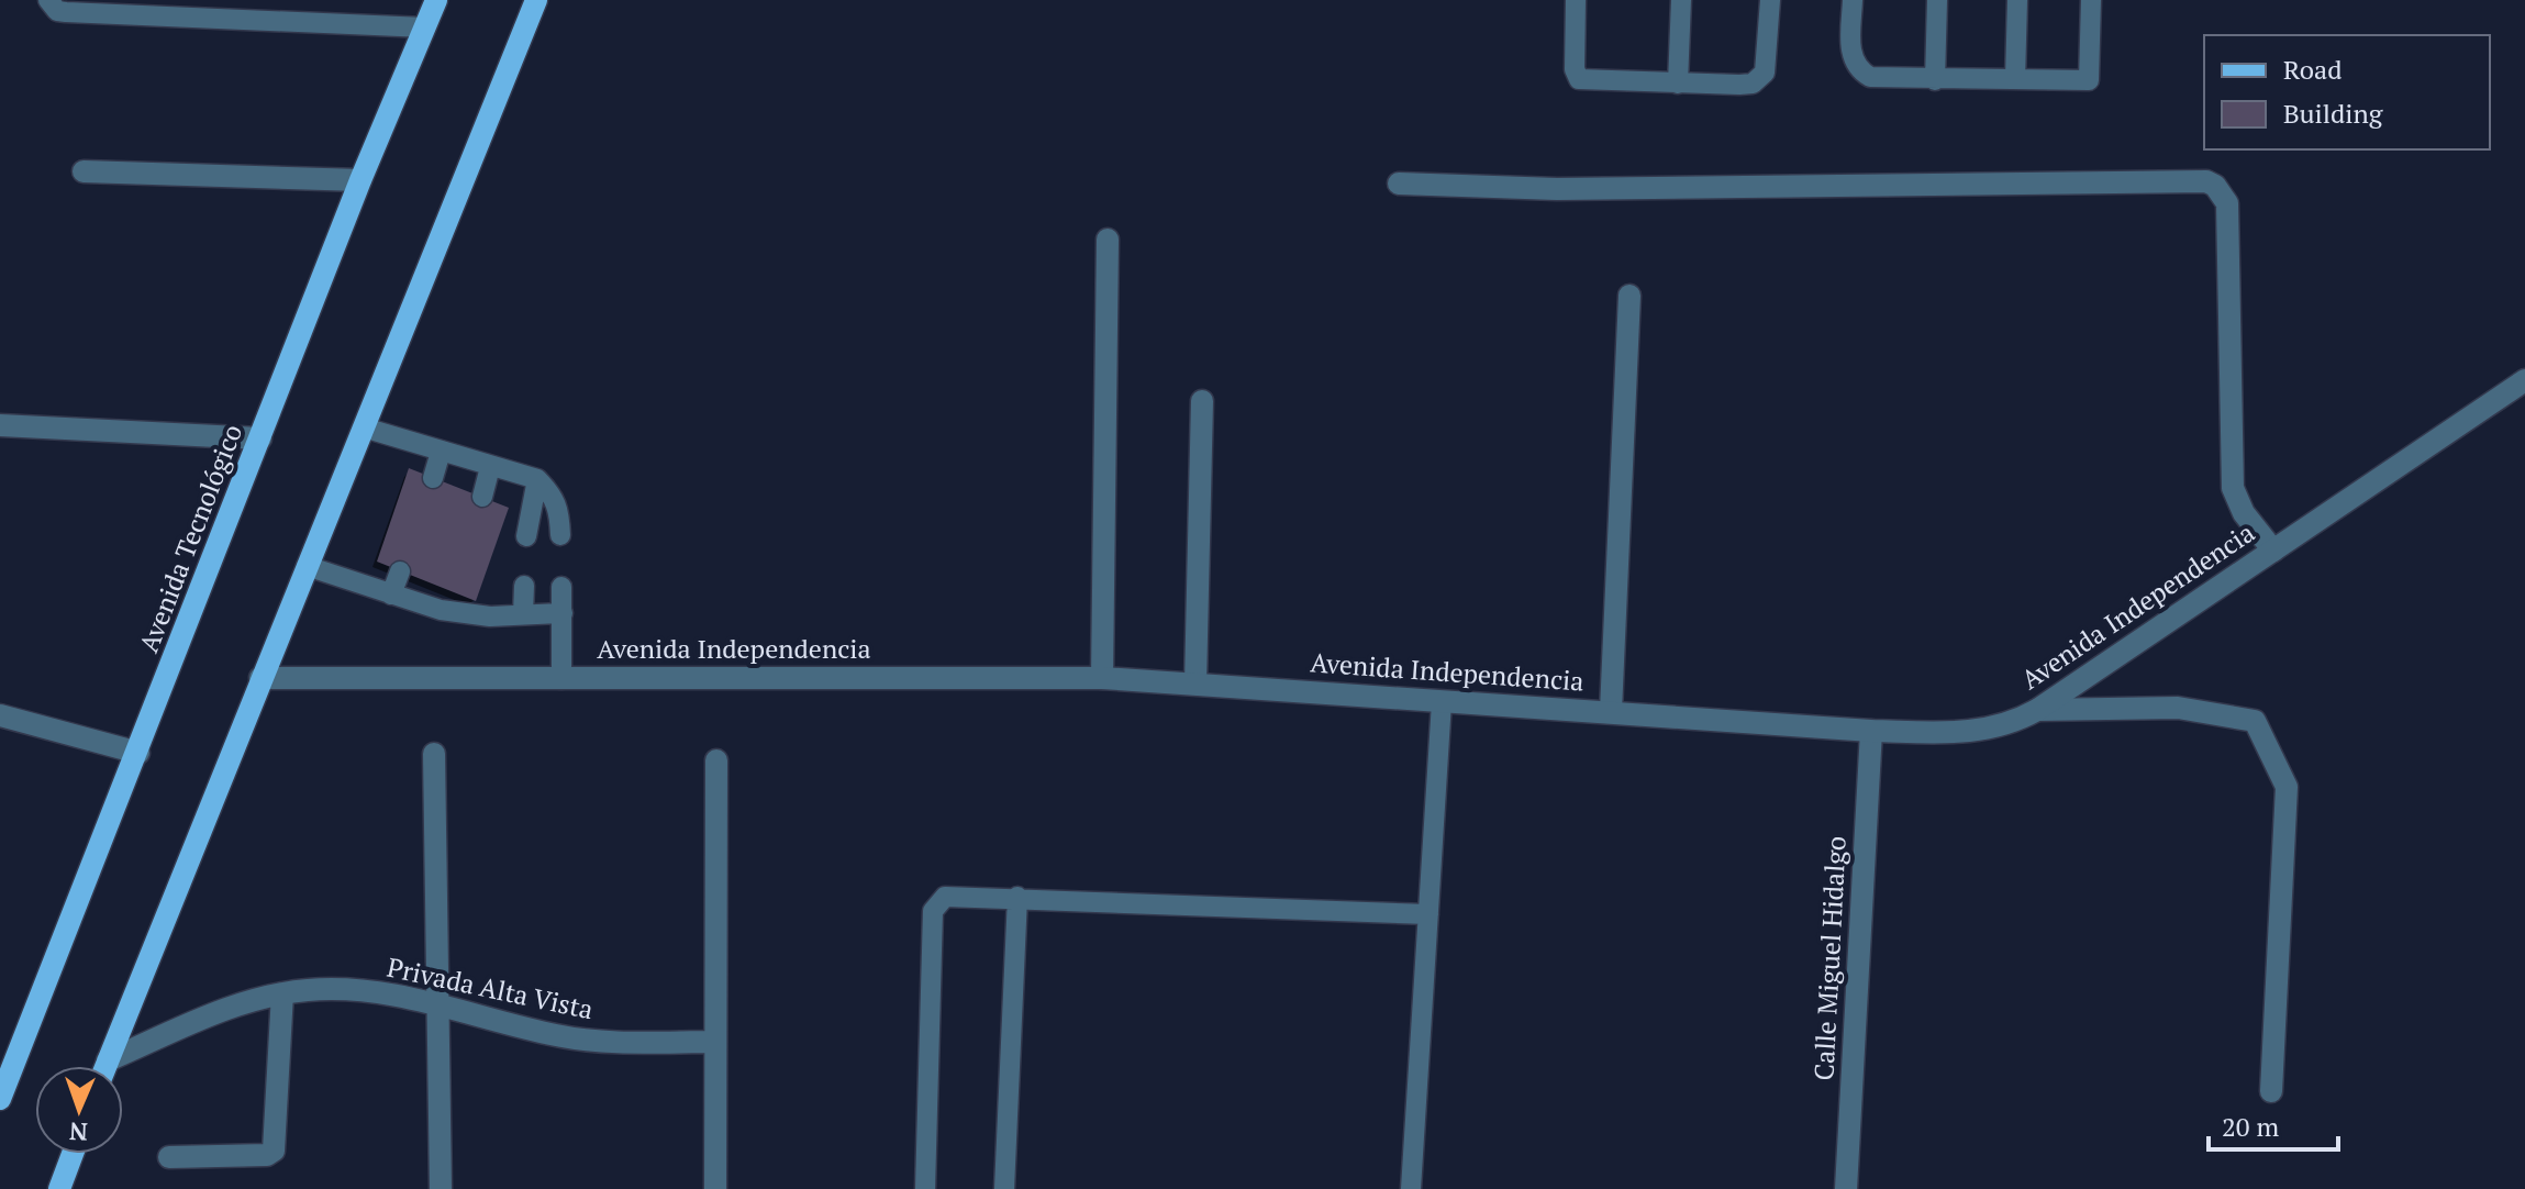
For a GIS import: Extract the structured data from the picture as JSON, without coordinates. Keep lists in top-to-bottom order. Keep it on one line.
{"streets":{"main road":["Avenida Tecnológico"],"street":["Avenida Independencia","Calle Miguel Hidalgo","Privada Alta Vista"]},"crossings":[["Avenida Independencia","Calle Miguel Hidalgo"]],"legend":["Road","Building"],"scale_bar":"20 m","north":"bottom"}
